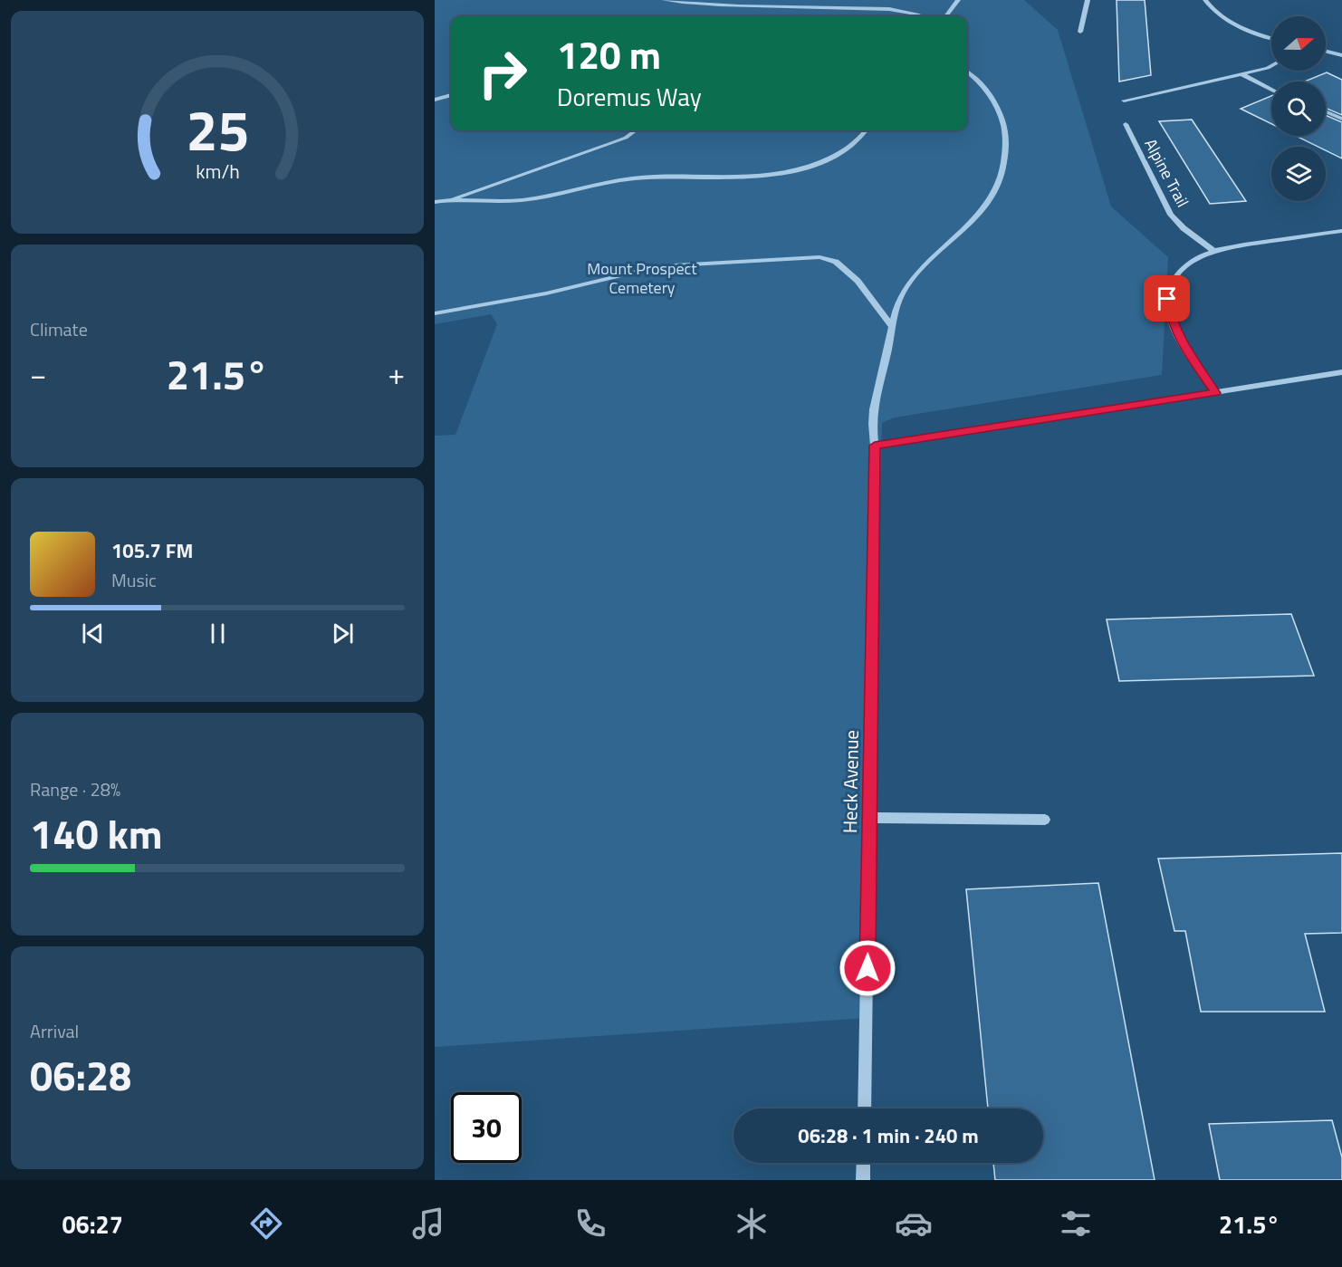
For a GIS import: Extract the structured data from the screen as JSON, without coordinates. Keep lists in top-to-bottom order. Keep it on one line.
{"streets":{"street":["Alpine Trail","Heck Avenue"]},"parks":["Mount Prospect Cemetery"],"north":"right","page":{"turn":["120 m","Doremus Way"],"tile":["Climate",["Range · 28%","140 km"],["Arrival","06:28"]],"heat":["−","21.5°","+"],"song":["105.7 FM","Music"],"limit":"30","trip":"06:28 · 1 min · 240 m","tabs":["06:27","21.5°"],"gauge":["25","km/h"]}}
